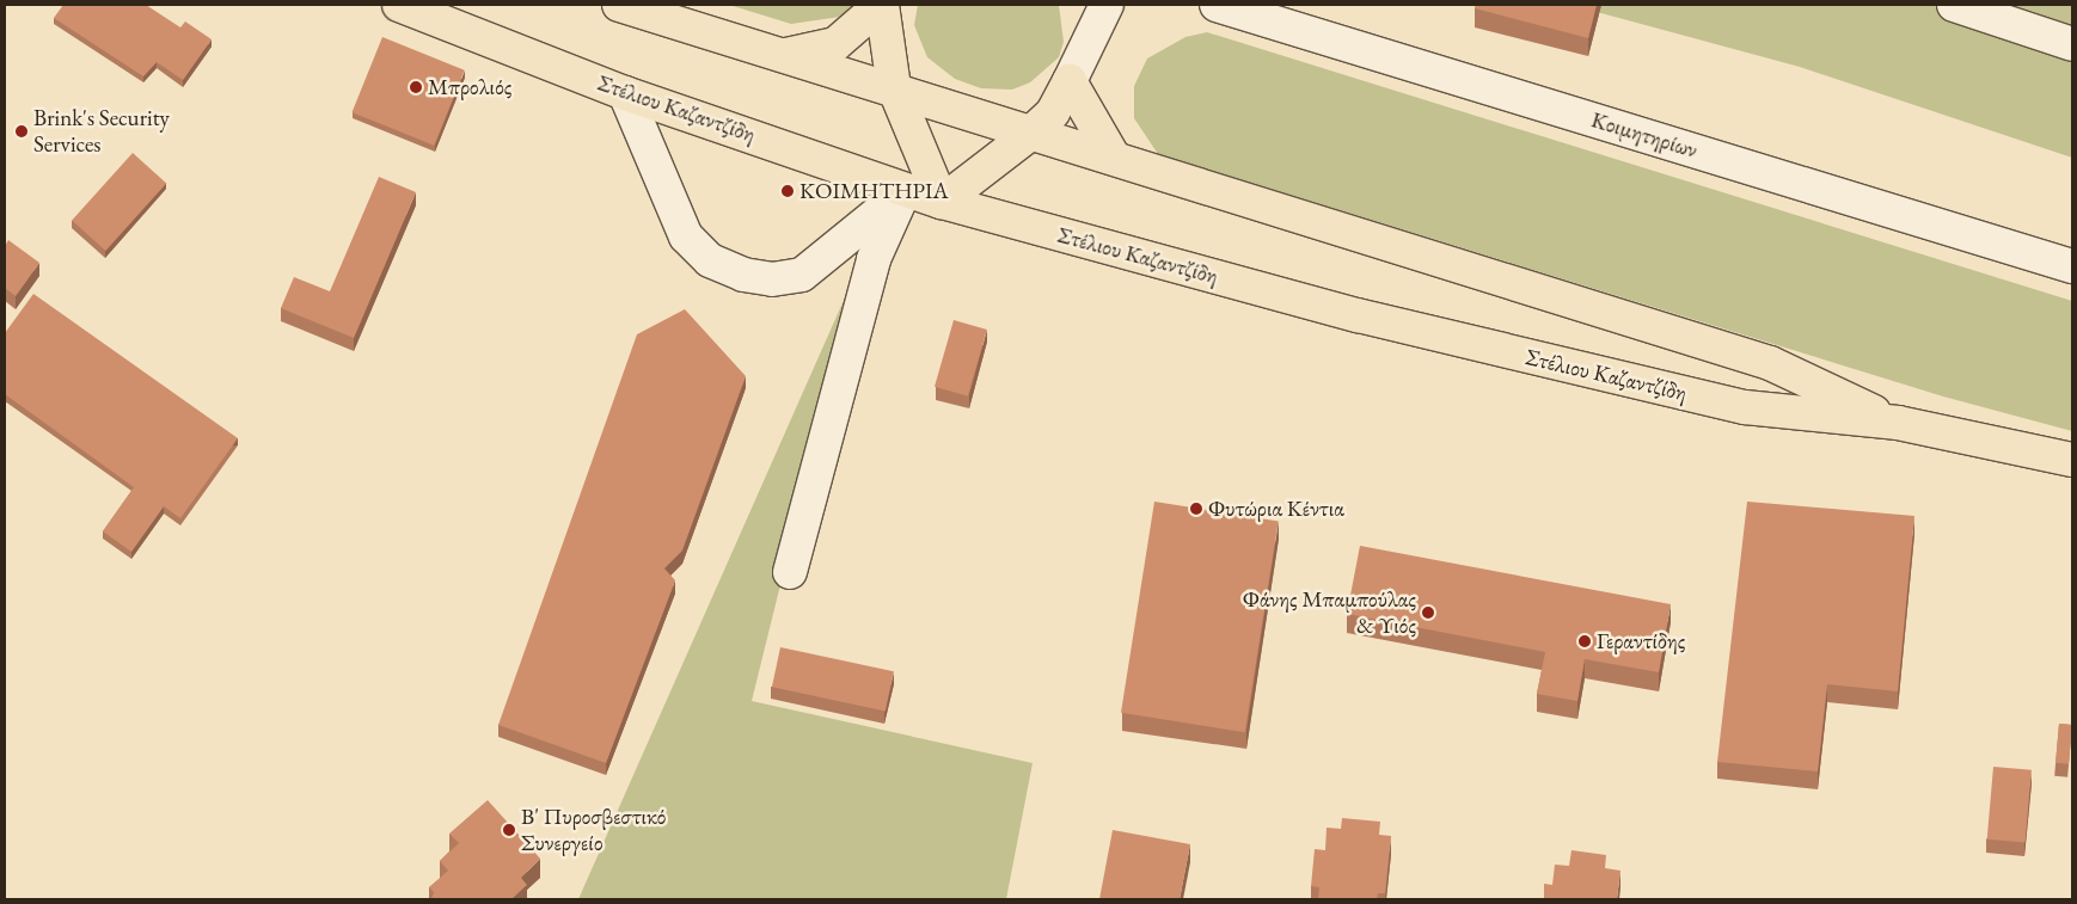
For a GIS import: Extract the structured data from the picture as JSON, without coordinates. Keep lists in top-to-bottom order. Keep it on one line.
{"streets":{"main road":["Στέλιου Καζαντζίδη"],"lane":["Κοιμητηρίων"]},"places":["Μπρολιός","Brink's Security Services","ΚΟΙΜΗΤΗΡΙΑ","Φυτώρια Κέντια","Φάνης Μπαμπούλας & Υιός","Γεραντίδης","Β' Πυροσβεστικό Συνεργείο"]}
